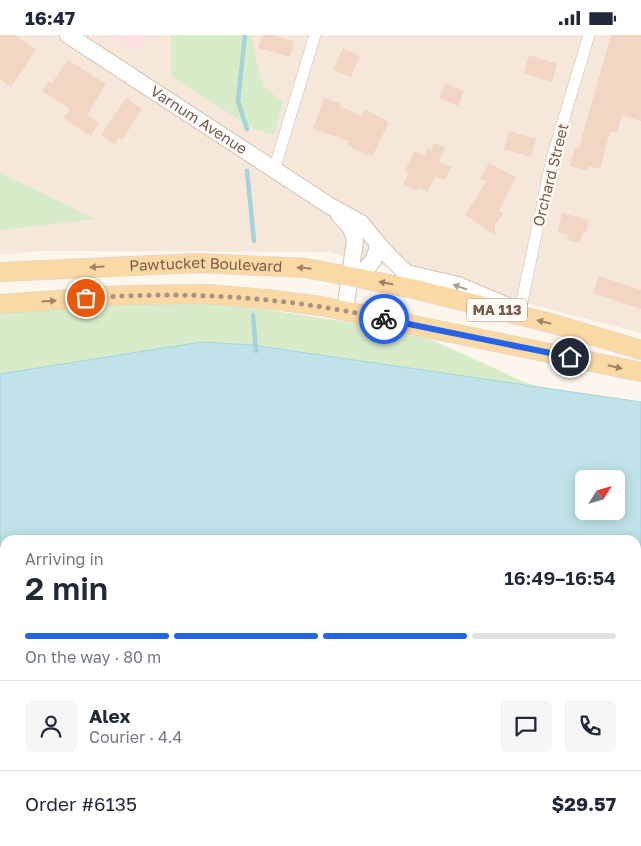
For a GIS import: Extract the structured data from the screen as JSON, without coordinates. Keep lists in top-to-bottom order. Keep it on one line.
{"streets":{"main road":["Varnum Avenue","Pawtucket Boulevard","MA 113"],"street":["Orchard Street"]},"crossings":[["Varnum Avenue","Orchard Street"],["Varnum Avenue","Pawtucket Boulevard"],["Varnum Avenue","MA 113"],["Pawtucket Boulevard","MA 113"]],"north":"top right","page":{"status":"16:47","heading":["2 min","Arriving in","16:49–16:54"],"panel":["Alex","Courier · 4.4","Order #6135","$29.57"],"bar":"On the way · 80 m"}}
